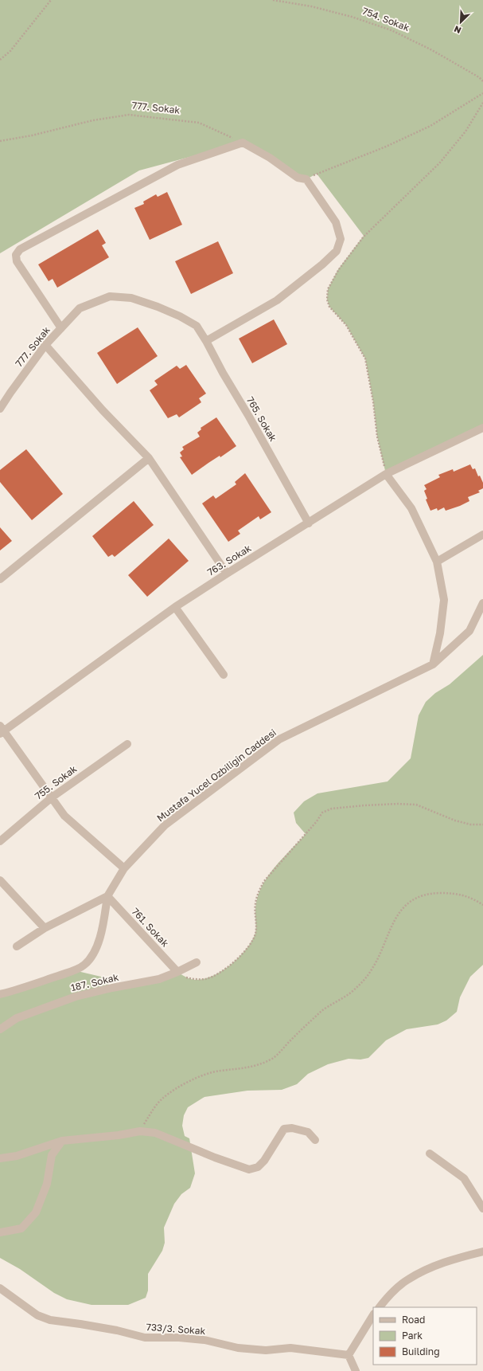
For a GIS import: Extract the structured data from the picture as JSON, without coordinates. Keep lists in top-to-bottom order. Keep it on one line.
{"streets":{"street":["777. Sokak","765. Sokak","763. Sokak","Mustafa Yucel Ozbiligin Caddesi","755. Sokak","761. Sokak","187. Sokak","733/3. Sokak"],"path":["754. Sokak"]},"crossings":[["777. Sokak","765. Sokak"],["765. Sokak","763. Sokak"],["Mustafa Yucel Ozbiligin Caddesi","761. Sokak"],["761. Sokak","187. Sokak"]],"legend":["Road","Park","Building"],"north":"bottom left"}
